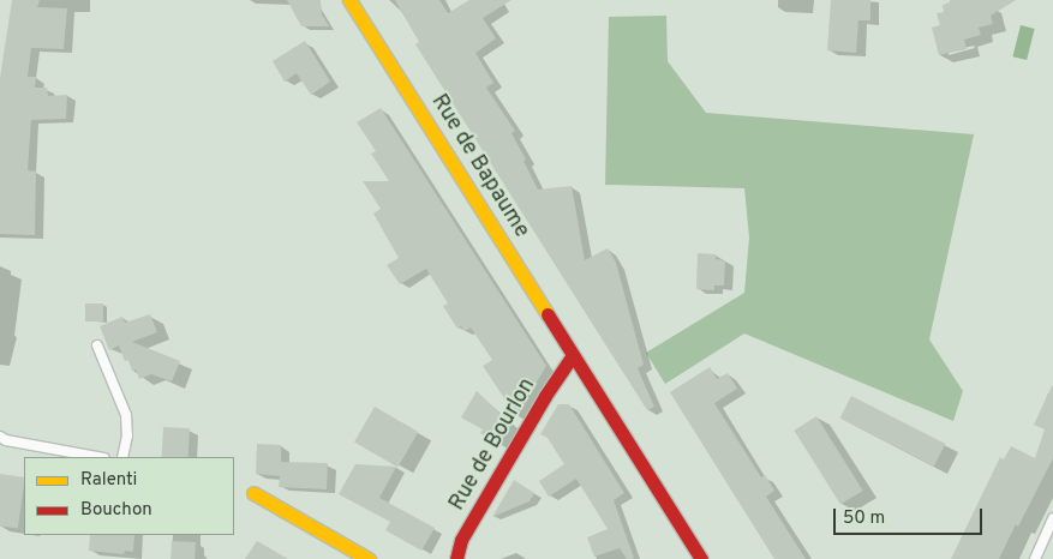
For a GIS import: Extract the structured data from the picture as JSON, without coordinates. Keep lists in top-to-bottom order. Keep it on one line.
{"streets":{"street":["Rue de Bapaume","Rue de Bourlon"]},"crossings":[["Rue de Bapaume","Rue de Bourlon"]],"legend":["Ralenti","Bouchon"],"scale_bar":"50 m"}
